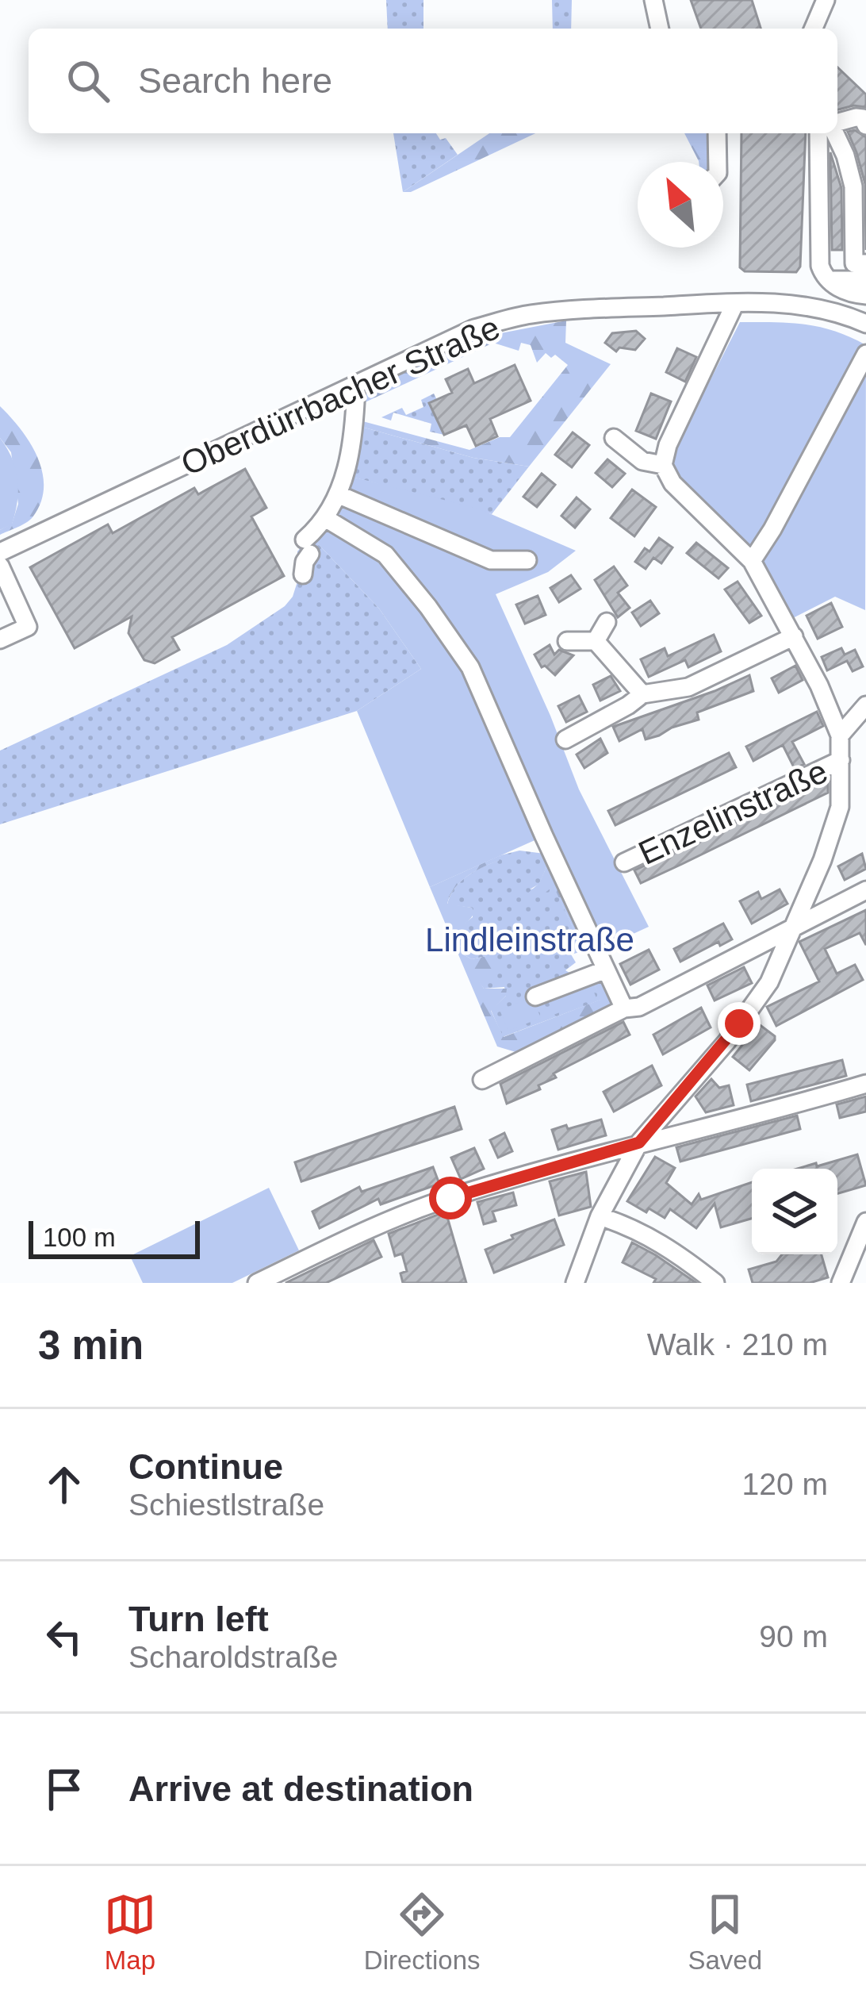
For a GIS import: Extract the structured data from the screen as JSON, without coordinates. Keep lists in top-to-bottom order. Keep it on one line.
{"streets":{"street":["Oberdürrbacher Straße","Enzelinstraße"]},"parks":["Lindleinstraße"],"scale_bar":"100 m","north":"top left","page":{"search":"Search here","scale":"100 m","heading":["3 min","Walk · 210 m"],"list":[["Continue","Schiestlstraße","120 m"],["Turn left","Scharoldstraße","90 m"],"Arrive at destination"],"nav":["Map","Directions","Saved"]}}
